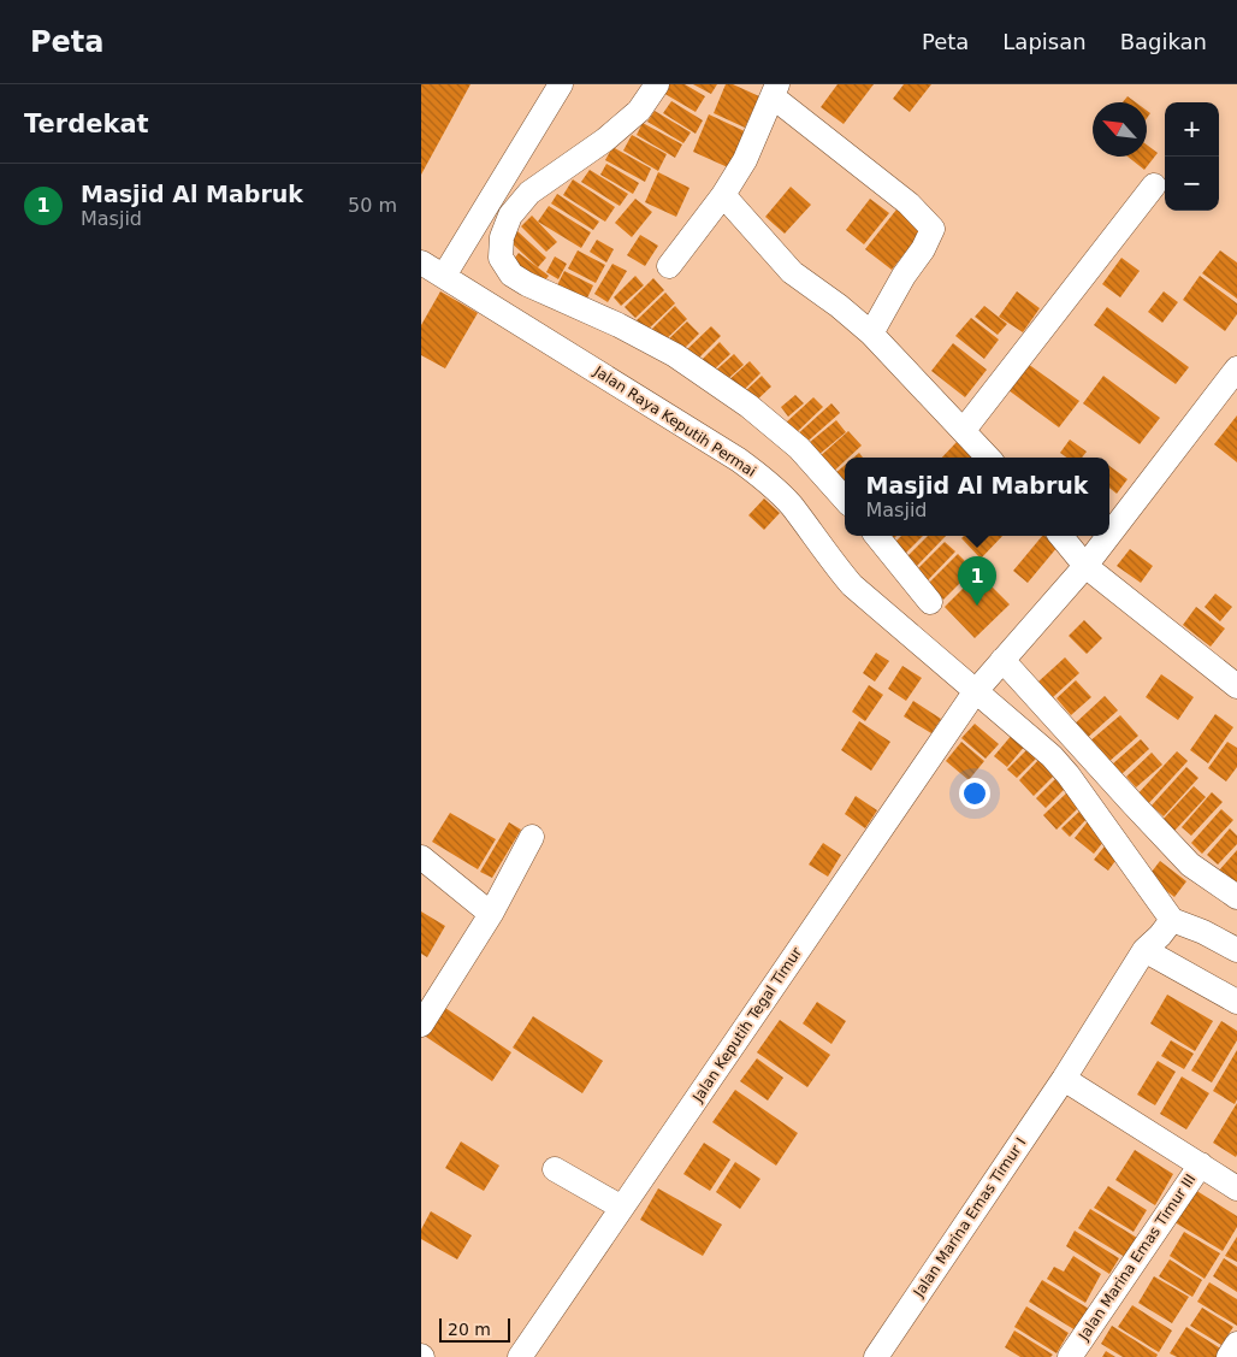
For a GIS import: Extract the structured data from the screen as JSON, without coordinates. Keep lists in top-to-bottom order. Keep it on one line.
{"streets":{"street":["Jalan Raya Keputih Permai","Jalan Keputih Tegal Timur","Jalan Marina Emas Timur I","Jalan Marina Emas Timur III"]},"crossings":[["Jalan Raya Keputih Permai","Jalan Keputih Tegal Timur"],["Jalan Raya Keputih Permai","Jalan Marina Emas Timur I"]],"scale_bar":"20 m","north":"top left","page":{"header":"Peta","nav":["Peta","Lapisan","Bagikan"],"heading":"Terdekat","map_buttons":["+","−"],"list":[{"mark":"1","name":"Masjid Al Mabruk","note":"Masjid","value":"50 m"}],"popup":["Masjid Al Mabruk","Masjid"],"pins":"1","scale":"20 m"}}
